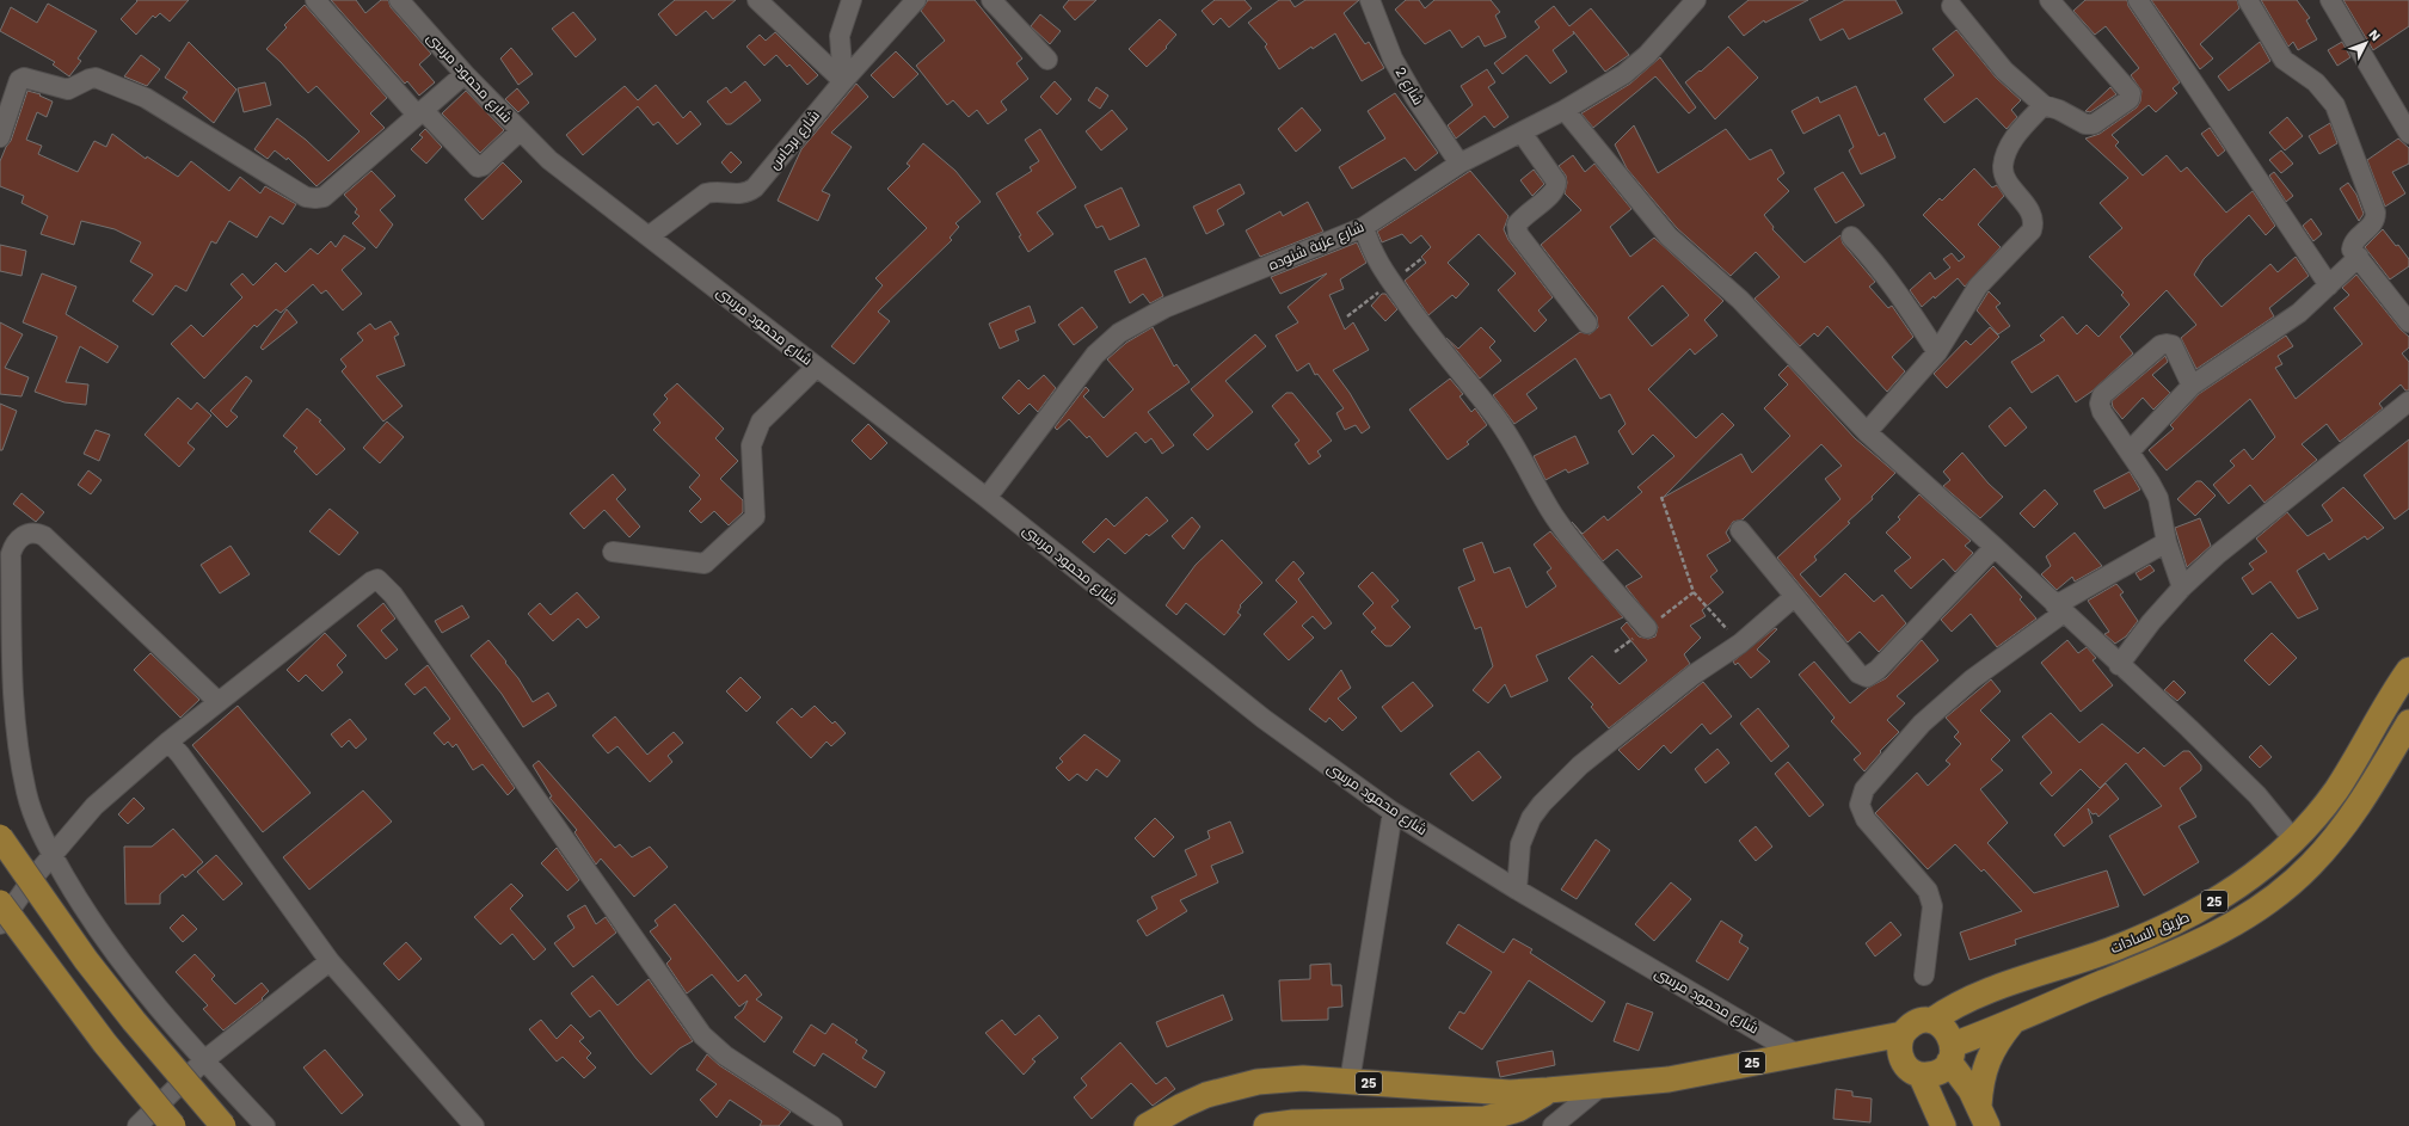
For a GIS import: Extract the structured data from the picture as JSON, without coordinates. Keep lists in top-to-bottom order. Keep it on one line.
{"streets":{"main road":["25","طريق السادات"],"street":["شارع محمود مرسى","شارع 2","شارع برجاس","شارع عزبة شنوده"]},"crossings":[["شارع محمود مرسى","شارع برجاس"],["شارع محمود مرسى","شارع عزبة شنوده"],["شارع محمود مرسى","25"],["شارع 2","شارع عزبة شنوده"],["25","طريق السادات"]],"north":"top right"}
